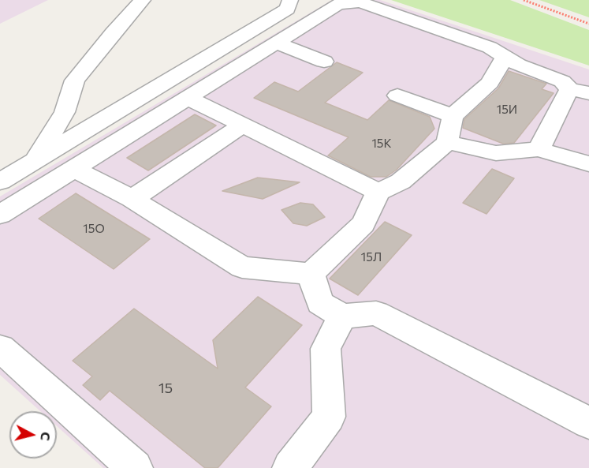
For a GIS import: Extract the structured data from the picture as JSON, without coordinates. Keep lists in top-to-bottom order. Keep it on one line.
{"house_numbers":["15И","15К","15О","15Л","15"],"north":"right"}
